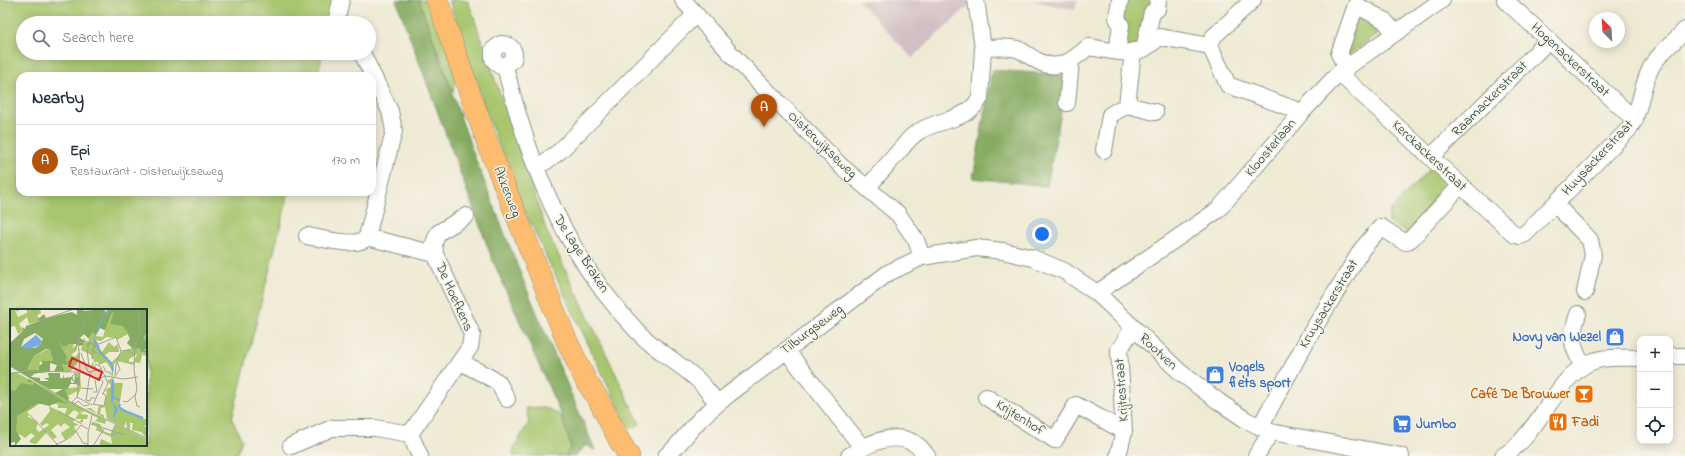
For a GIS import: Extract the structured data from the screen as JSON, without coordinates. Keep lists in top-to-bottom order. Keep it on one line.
{"streets":{"main road":["Akkerweg"],"street":["Hogenackerstraat","Raamackerstraat","Oisterwijkseweg","Kloosterlaan","Kerckackerstraat","Huysackerstraat","De Lage Braken","De Hoefkens","Kruysackerstraat","Tilburgseweg","Rootven","Krijtestraat","Krijtenhof"]},"crossings":[["Hogenackerstraat","Raamackerstraat"],["Hogenackerstraat","Huysackerstraat"],["Raamackerstraat","Kerckackerstraat"],["Oisterwijkseweg","Tilburgseweg"],["Oisterwijkseweg","Rootven"],["Kloosterlaan","Kerckackerstraat"],["Kloosterlaan","Rootven"],["Kerckackerstraat","Huysackerstraat"],["Kerckackerstraat","Kruysackerstraat"],["De Lage Braken","Tilburgseweg"],["Kruysackerstraat","Rootven"],["Tilburgseweg","Rootven"],["Rootven","Krijtestraat"],["Krijtestraat","Krijtenhof"]],"places":{"shop":["Novy van Wezel","Vogels fiets sport"],"bar":["Café De Brouwer"],"restaurant":["Fadi"],"supermarket":["Jumbo"]},"north":"top left","page":{"search":"Search here","heading":"Nearby","pins":"A","list":[{"mark":"A","name":"Epi","note":"Restaurant · Oisterwijkseweg","value":"170 m"}],"map_buttons":["+","−"]}}
